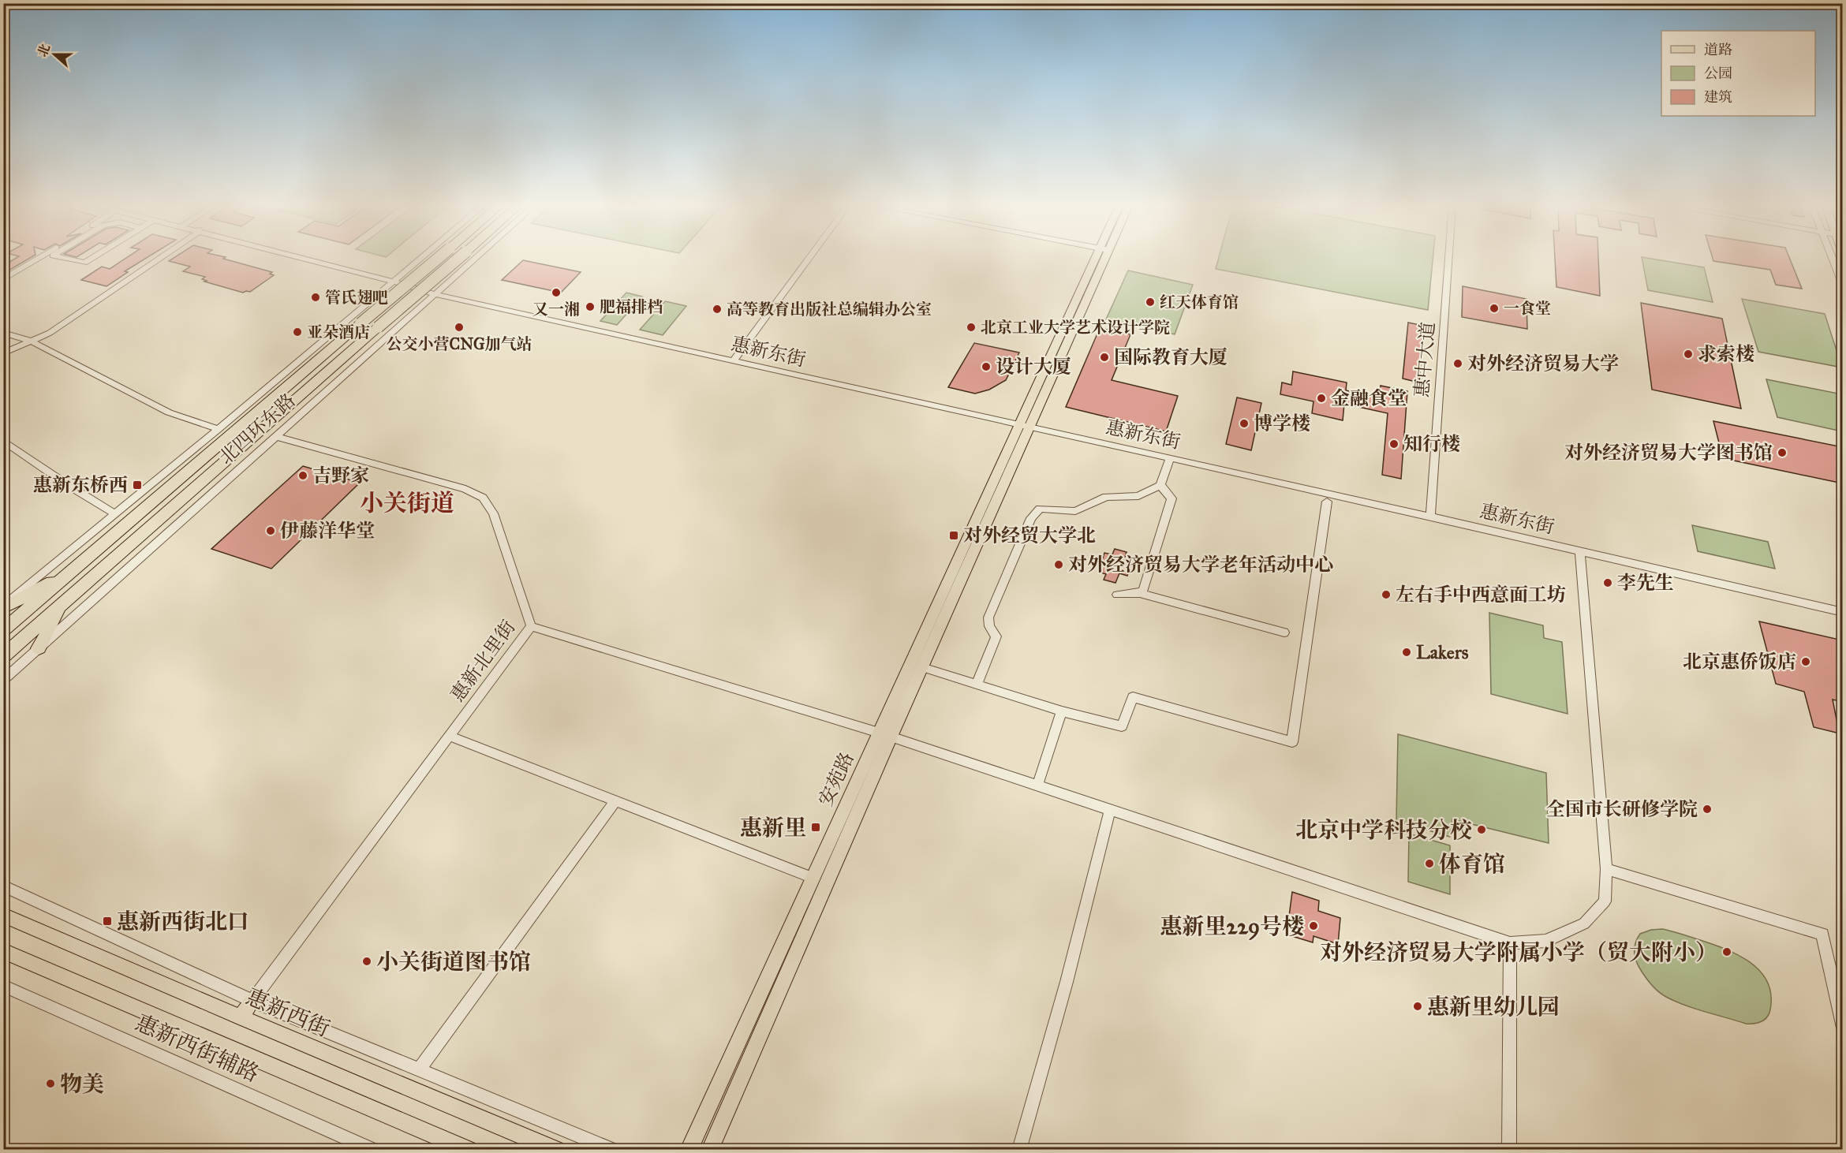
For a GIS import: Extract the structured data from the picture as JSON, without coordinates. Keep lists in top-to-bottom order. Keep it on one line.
{"streets":{"highway":["北四环东路"],"main road":["安苑路","惠新西街"],"street":["惠新东街","惠中大道","惠新北里街","惠新西街辅路"]},"crossings":[["惠新东街","惠中大道"],["惠新东街","北四环东路"],["惠新东街","安苑路"],["北四环东路","惠新北里街"],["惠新北里街","惠新西街"]],"districts":["小关街道"],"places":{"other":["又一湘","管氏翅吧","红天体育馆","肥福排档","一食堂","高等教育出版社总编辑办公室","公交小营CNG加气站","北京工业大学艺术设计学院","亚朵酒店","求索楼","国际教育大厦","对外经济贸易大学","设计大厦","金融食堂","博学楼","知行楼","对外经济贸易大学图书馆","吉野家","伊藤洋华堂","对外经济贸易大学老年活动中心","李先生","左右手中西意面工坊","Lakers","北京惠侨饭店","全国市长研修学院","北京中学科技分校","体育馆","惠新里229号楼","对外经济贸易大学附属小学（贸大附小）","小关街道图书馆","惠新里幼儿园","物美"],"transit":["惠新东桥西","对外经贸大学北","惠新里","惠新西街北口"]},"legend":["道路","公园","建筑"],"north":"left"}
